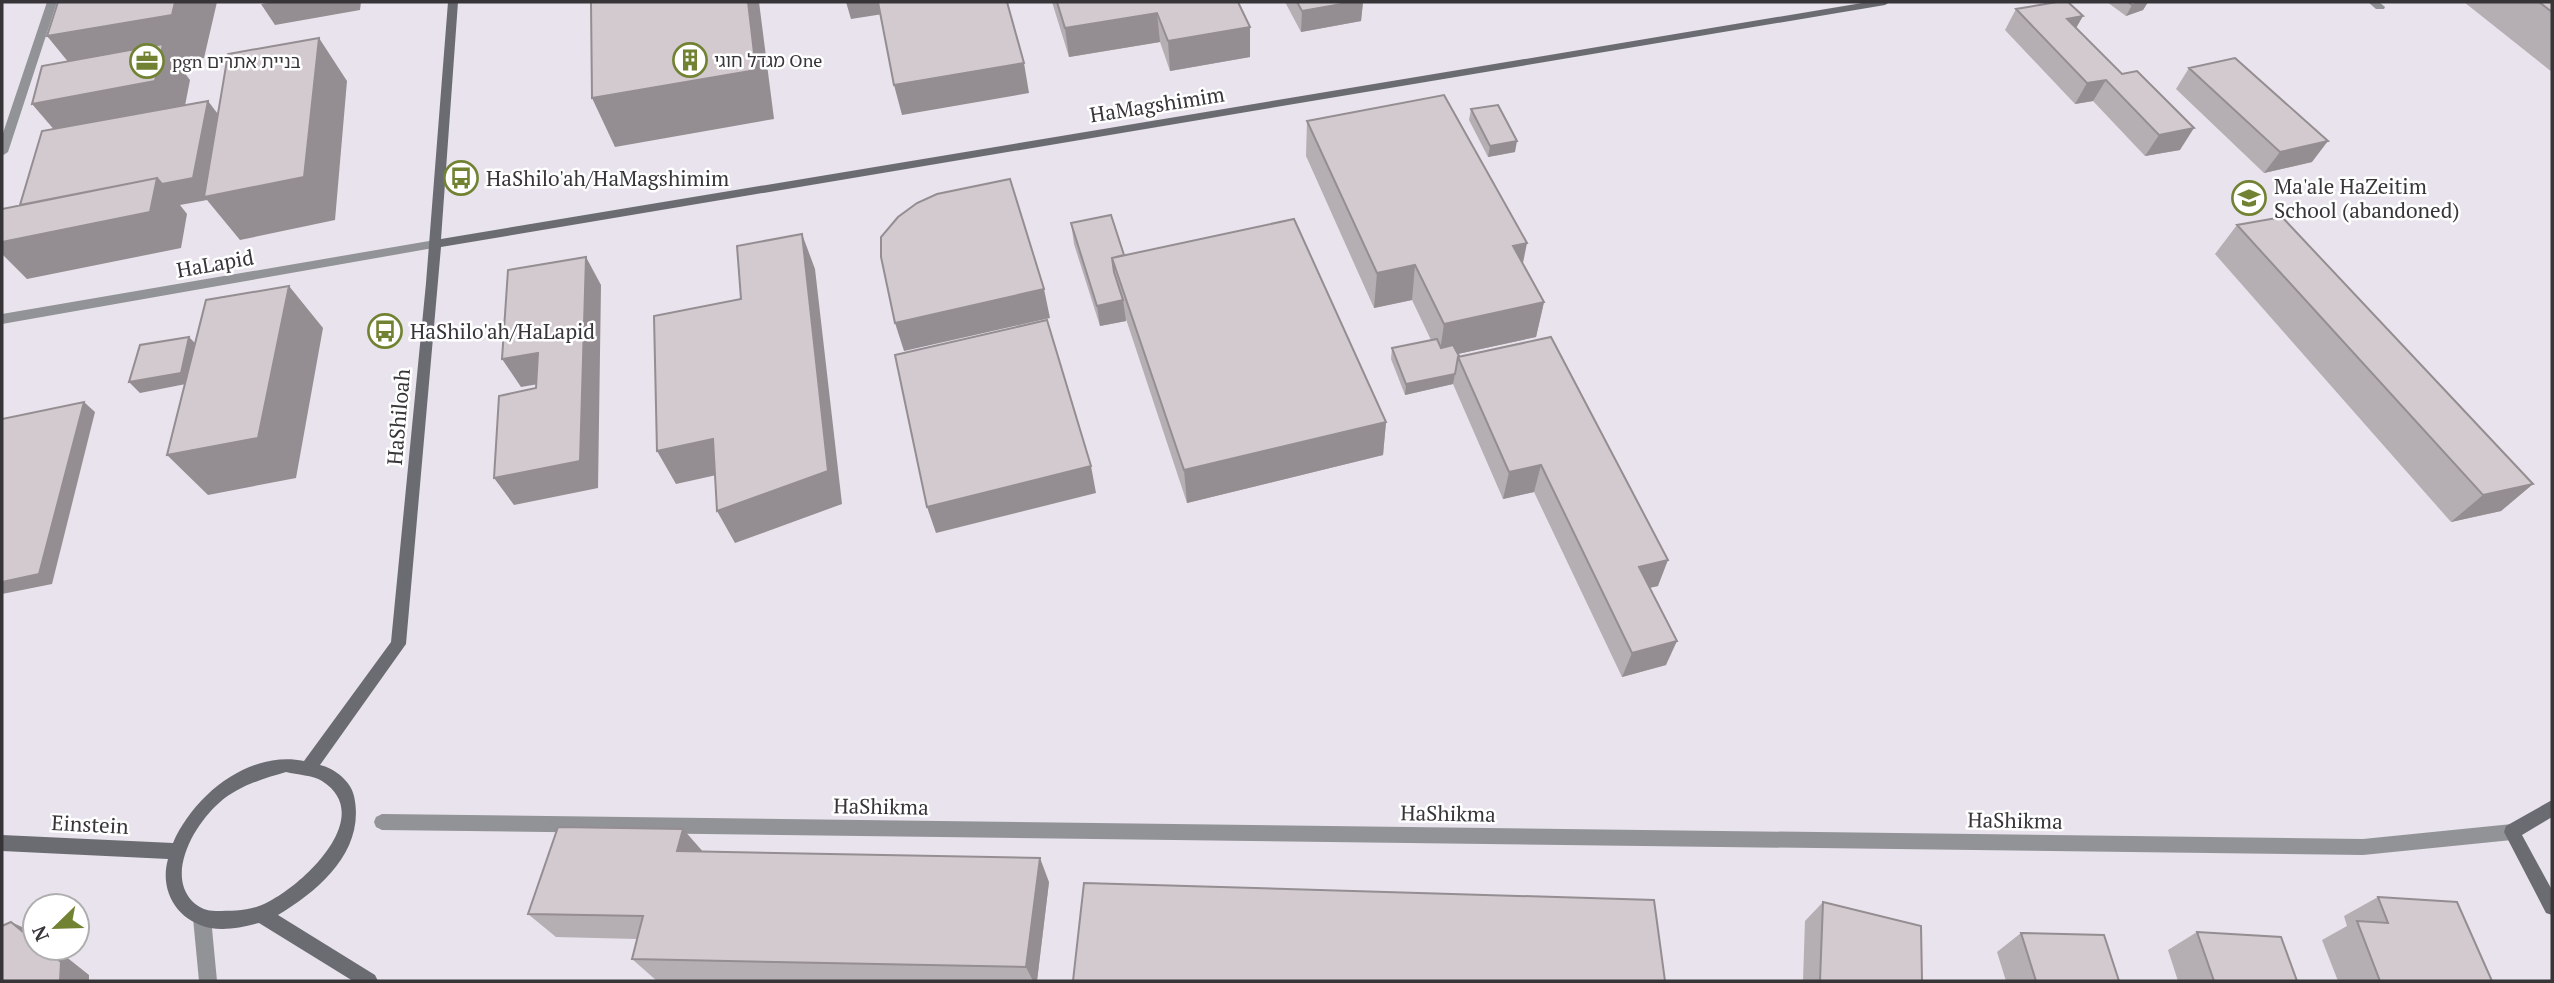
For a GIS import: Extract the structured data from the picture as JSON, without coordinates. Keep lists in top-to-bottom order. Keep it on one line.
{"streets":{"street":["HaMagshimim","HaLapid","HaShiloah","HaShikma","Einstein"]},"crossings":[["HaMagshimim","HaLapid"],["HaMagshimim","HaShiloah"],["HaLapid","HaShiloah"],["HaShiloah","Einstein"]],"places":{"building":["מגדל חוגי One"],"office":["pgn בניית אתרים"],"bus stop":["HaShilo'ah/HaMagshimim","HaShilo'ah/HaLapid"],"school or university":["Ma'ale HaZeitim School (abandoned)"]},"north":"bottom left"}
